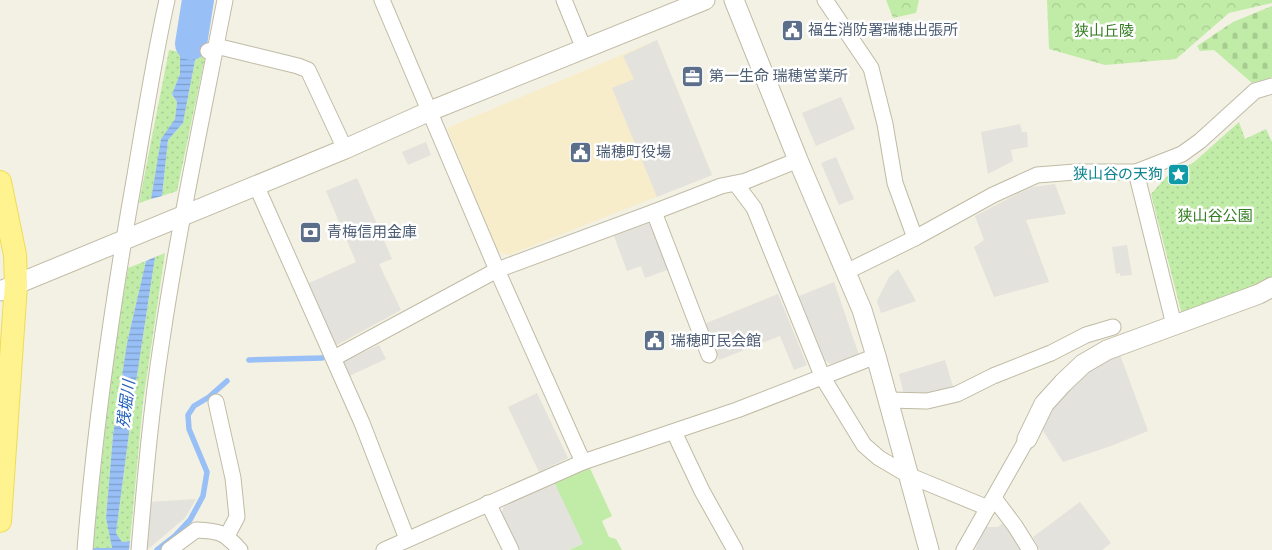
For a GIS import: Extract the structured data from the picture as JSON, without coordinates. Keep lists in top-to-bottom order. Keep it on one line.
{"water":["残堀川"],"parks":["狭山丘陵","狭山谷公園"],"places":{"public building":["福生消防署瑞穂出張所","瑞穂町役場","瑞穂町民会館"],"office":["第一生命 瑞穂営業所"],"place":["狭山谷の天狗"],"bank":["青梅信用金庫"]}}
